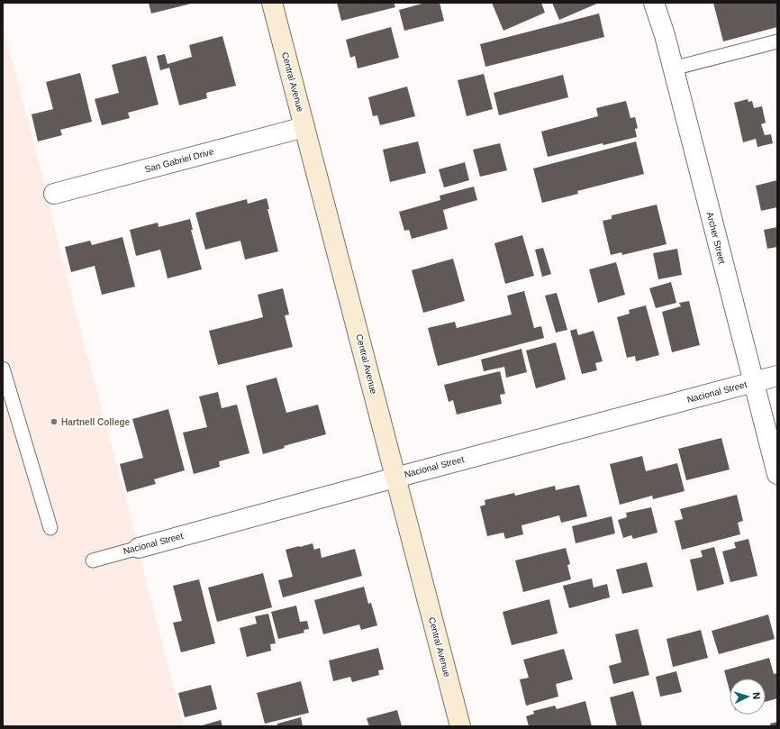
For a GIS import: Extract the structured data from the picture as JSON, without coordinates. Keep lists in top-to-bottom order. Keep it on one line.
{"streets":{"street":["Central Avenue","San Gabriel Drive","Archer Street","Nacional Street"]},"crossings":[["Central Avenue","San Gabriel Drive"],["Central Avenue","Nacional Street"],["Archer Street","Nacional Street"]],"places":["Hartnell College"],"north":"right"}
